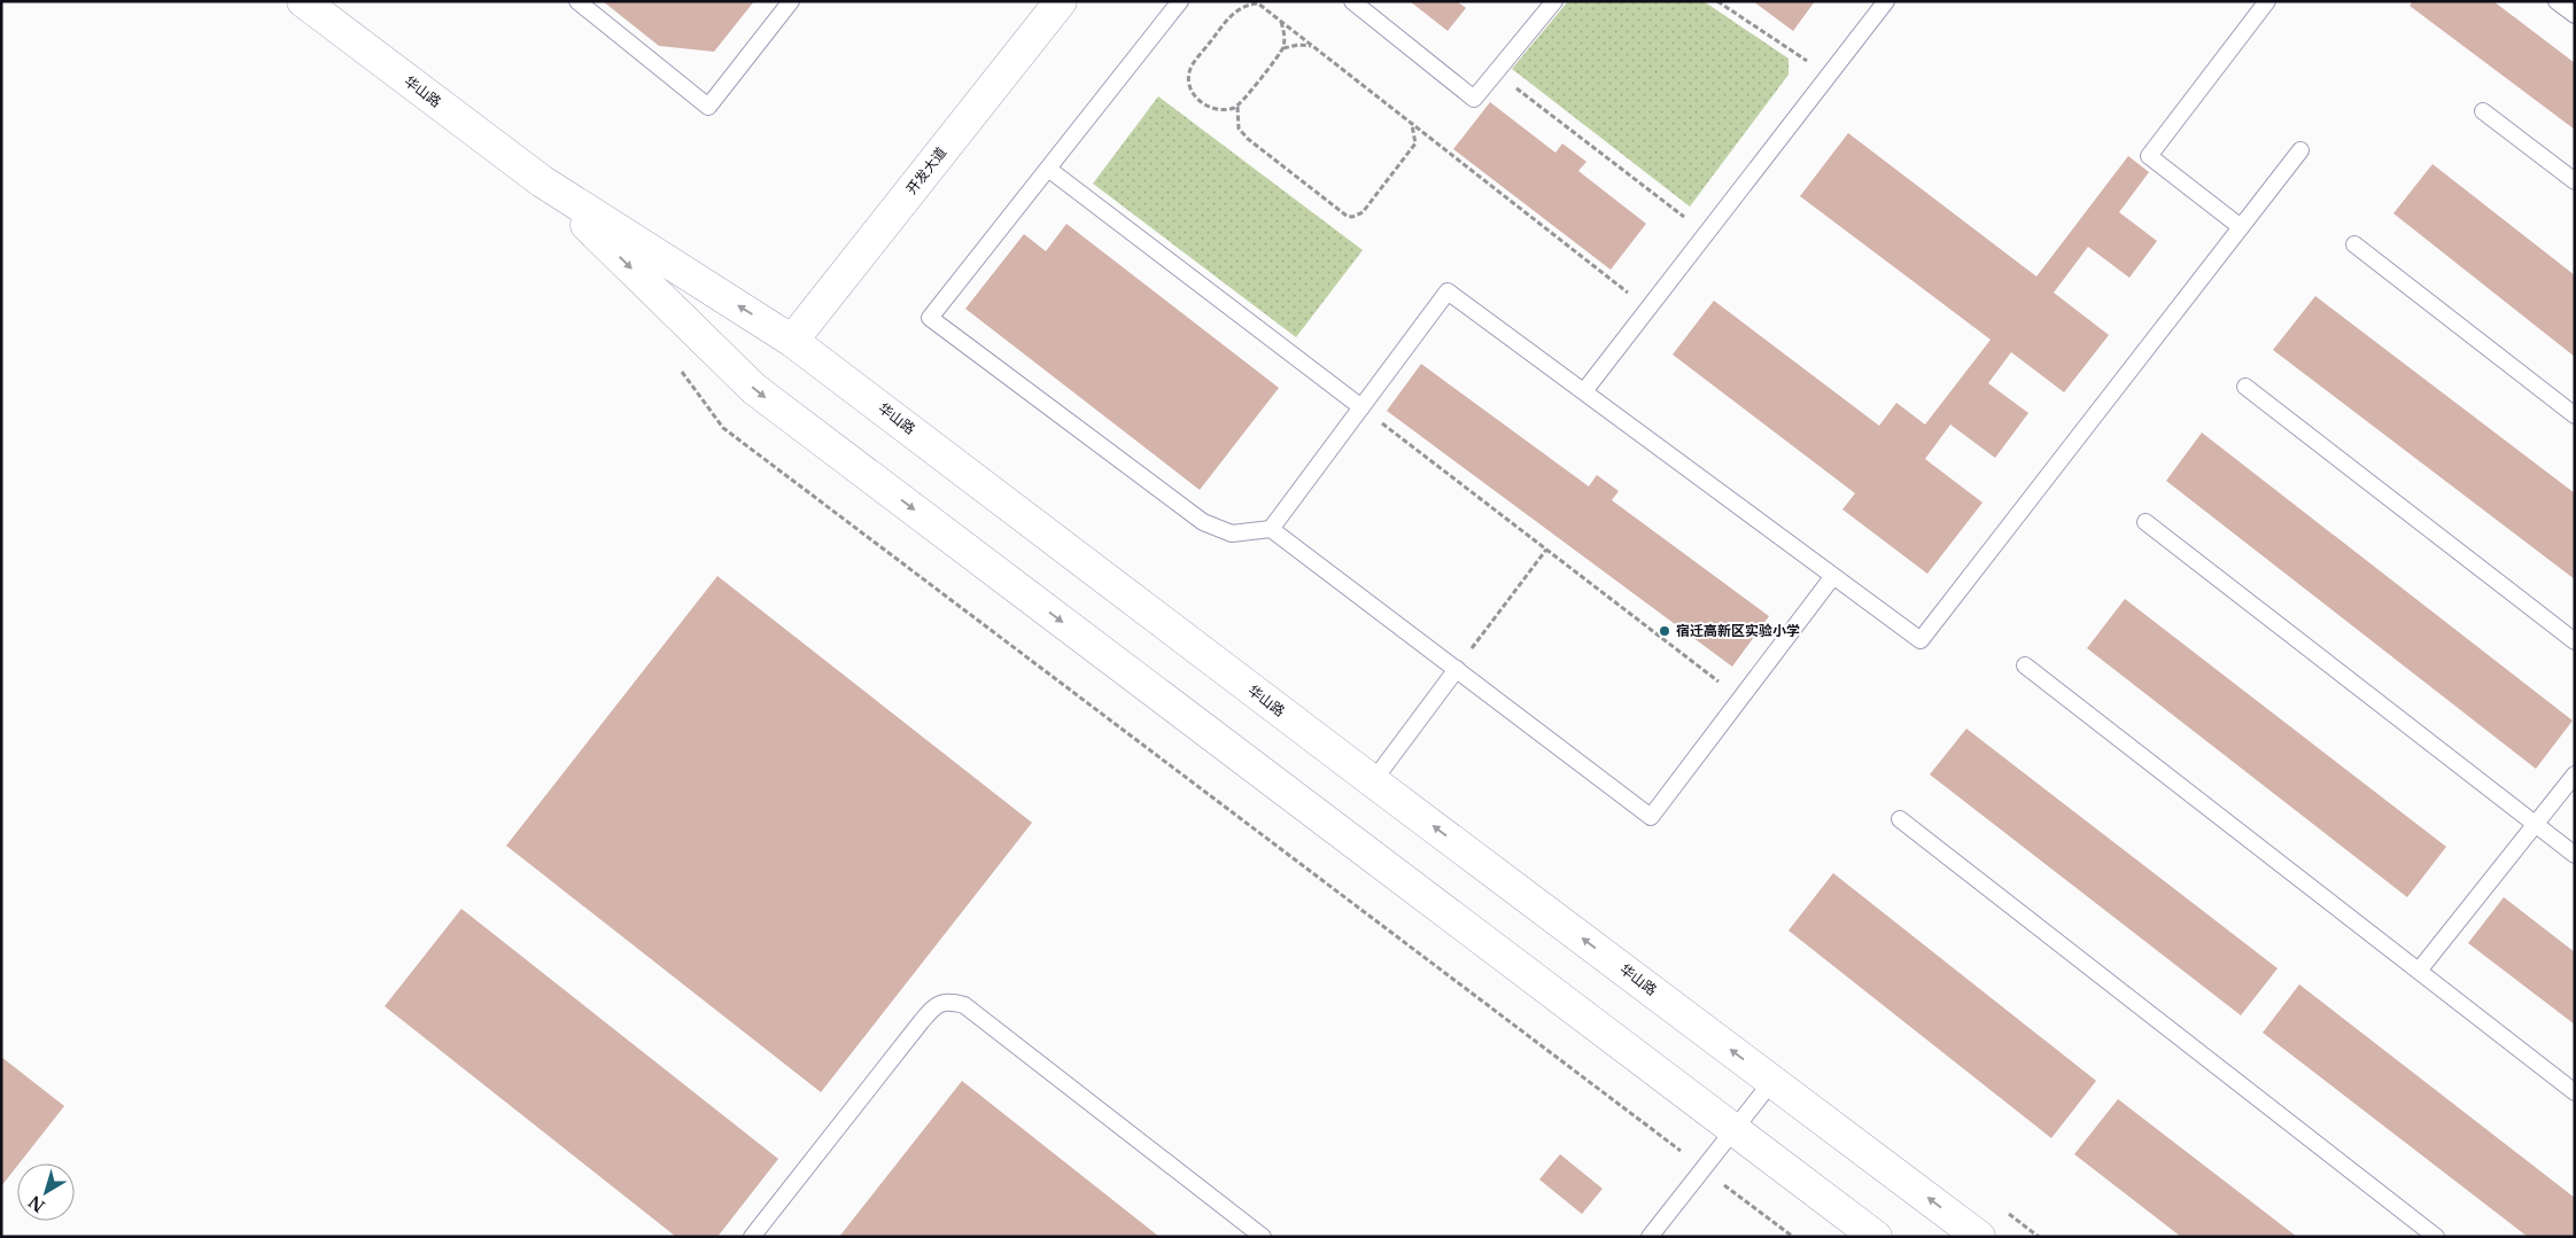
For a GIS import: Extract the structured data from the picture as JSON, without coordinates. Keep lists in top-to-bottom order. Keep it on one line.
{"streets":{"street":["华山路","开发大道"]},"crossings":[["华山路","开发大道"]],"places":["宿迁高新区实验小学"],"north":"bottom left"}
